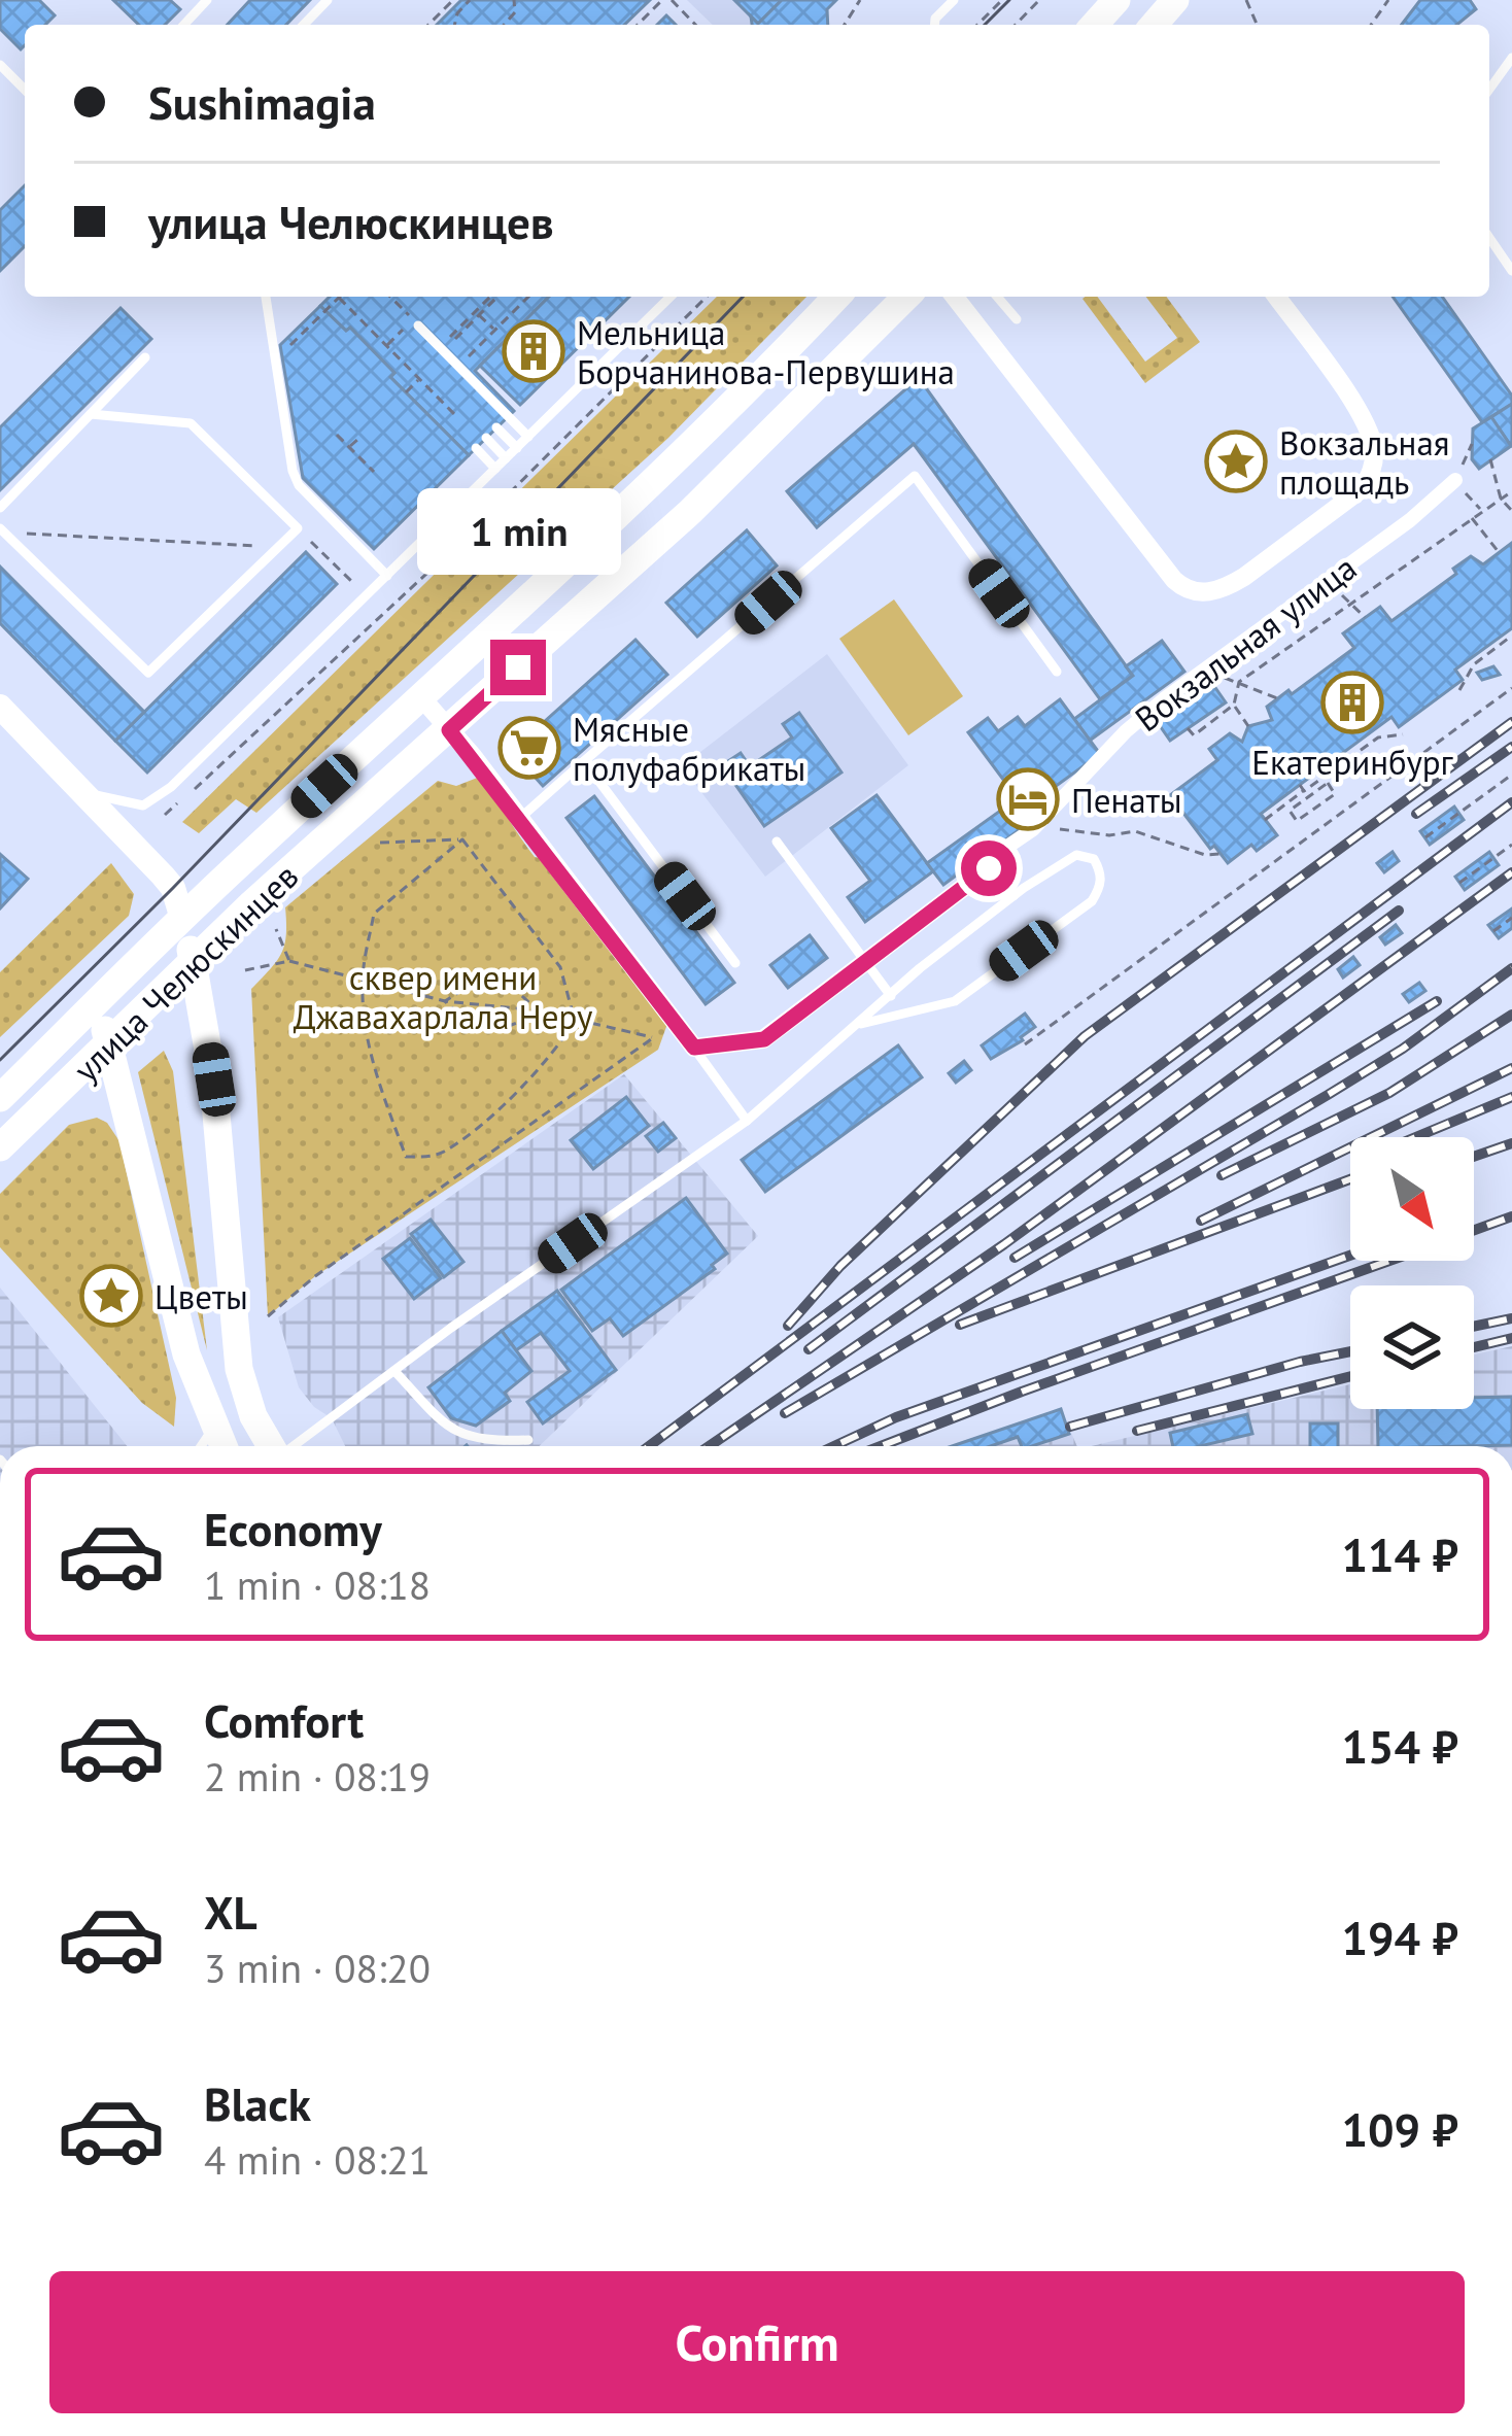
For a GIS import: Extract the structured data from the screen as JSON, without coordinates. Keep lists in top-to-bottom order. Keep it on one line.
{"streets":{"main road":["улица Челюскинцев"],"street":["Вокзальная улица"]},"parks":["сквер имени Джавахарлала Неру"],"places":{"building":["Мельница Борчанинова-Первушина","Екатеринбург"],"place":["Вокзальная площадь","Цветы"],"supermarket":["Мясные полуфабрикаты"],"hotel":["Пенаты"]},"north":"bottom right","page":{"banner":["Sushimagia","улица Челюскинцев"],"bubble":"1 min","list":[{"name":"Economy","note":"1 min · 08:18","value":"114 ₽"},{"name":"Comfort","note":"2 min · 08:19","value":"154 ₽"},{"name":"XL","note":"3 min · 08:20","value":"194 ₽"},{"name":"Black","note":"4 min · 08:21","value":"109 ₽"}],"buttons":"Confirm"}}
